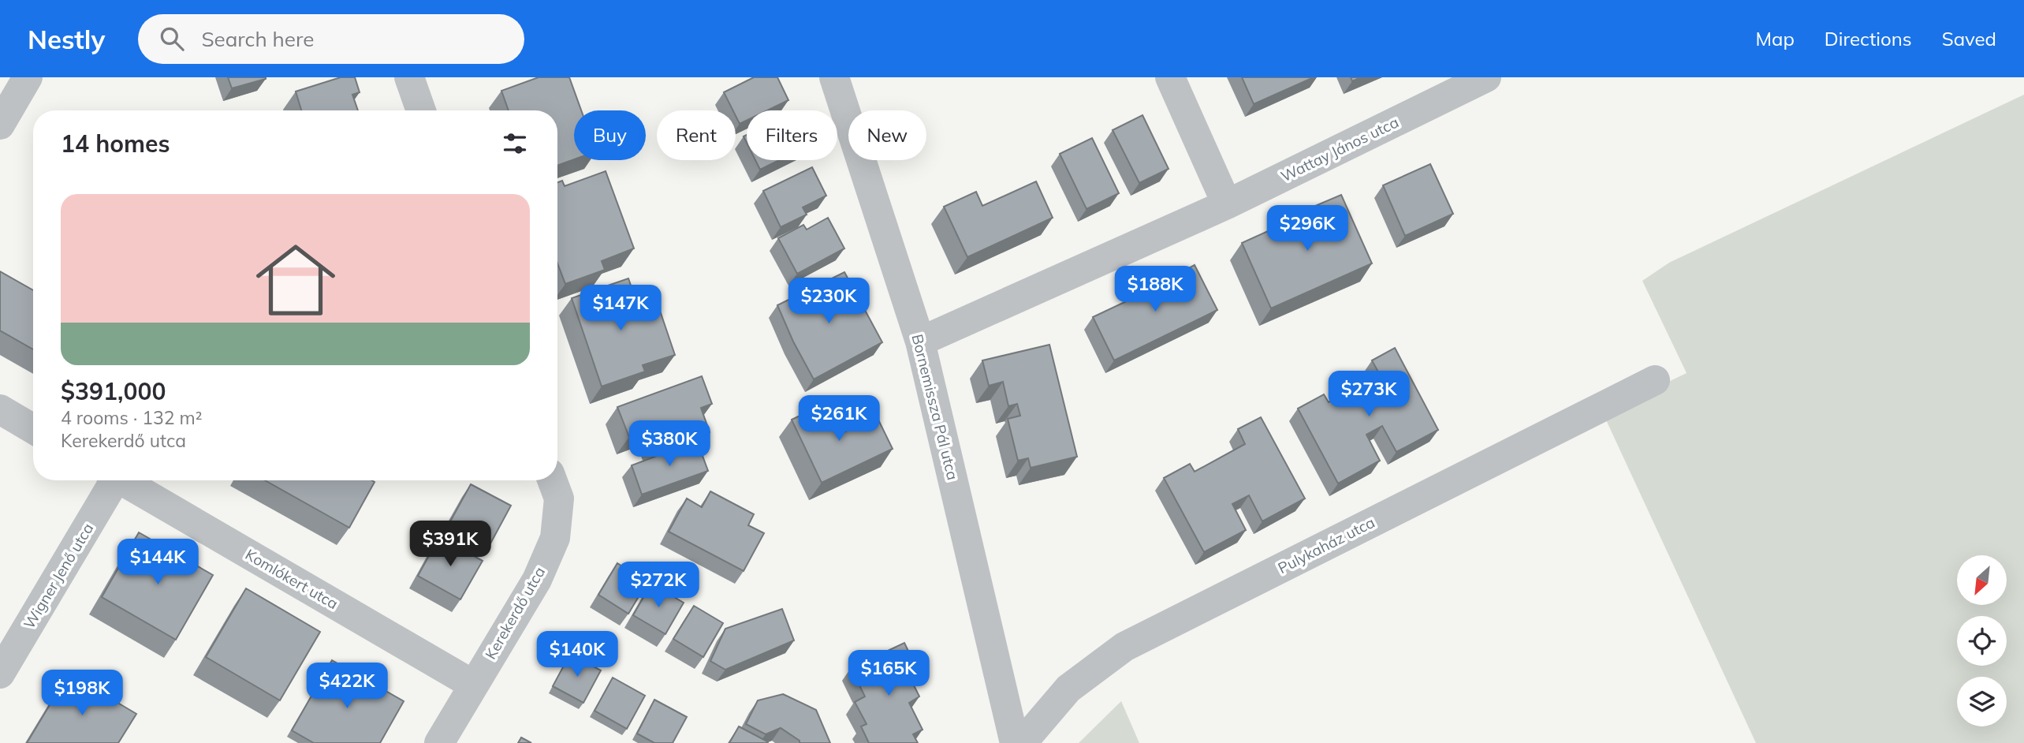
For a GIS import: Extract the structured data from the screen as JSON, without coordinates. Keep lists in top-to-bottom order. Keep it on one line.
{"streets":{"street":["Wattay János utca","Bornemissza Pál utca","Pulykaház utca","Wigner Jenő utca","Komlókert utca","Kerekerdő utca"]},"crossings":[["Wattay János utca","Bornemissza Pál utca"],["Komlókert utca","Kerekerdő utca"]],"north":"bottom left","page":{"header":"Nestly","search":"Search here","nav":["Map","Directions","Saved"],"chip":["Buy","Rent","Filters","New"],"heading":"14 homes","list":[{"name":"$391,000","note":"4 rooms · 132 m² · Kerekerdő utca"}],"price":["$296K","$188K","$230K","$147K","$273K","$261K","$380K","$391K","$144K","$272K","$140K","$165K","$422K","$198K"]}}
